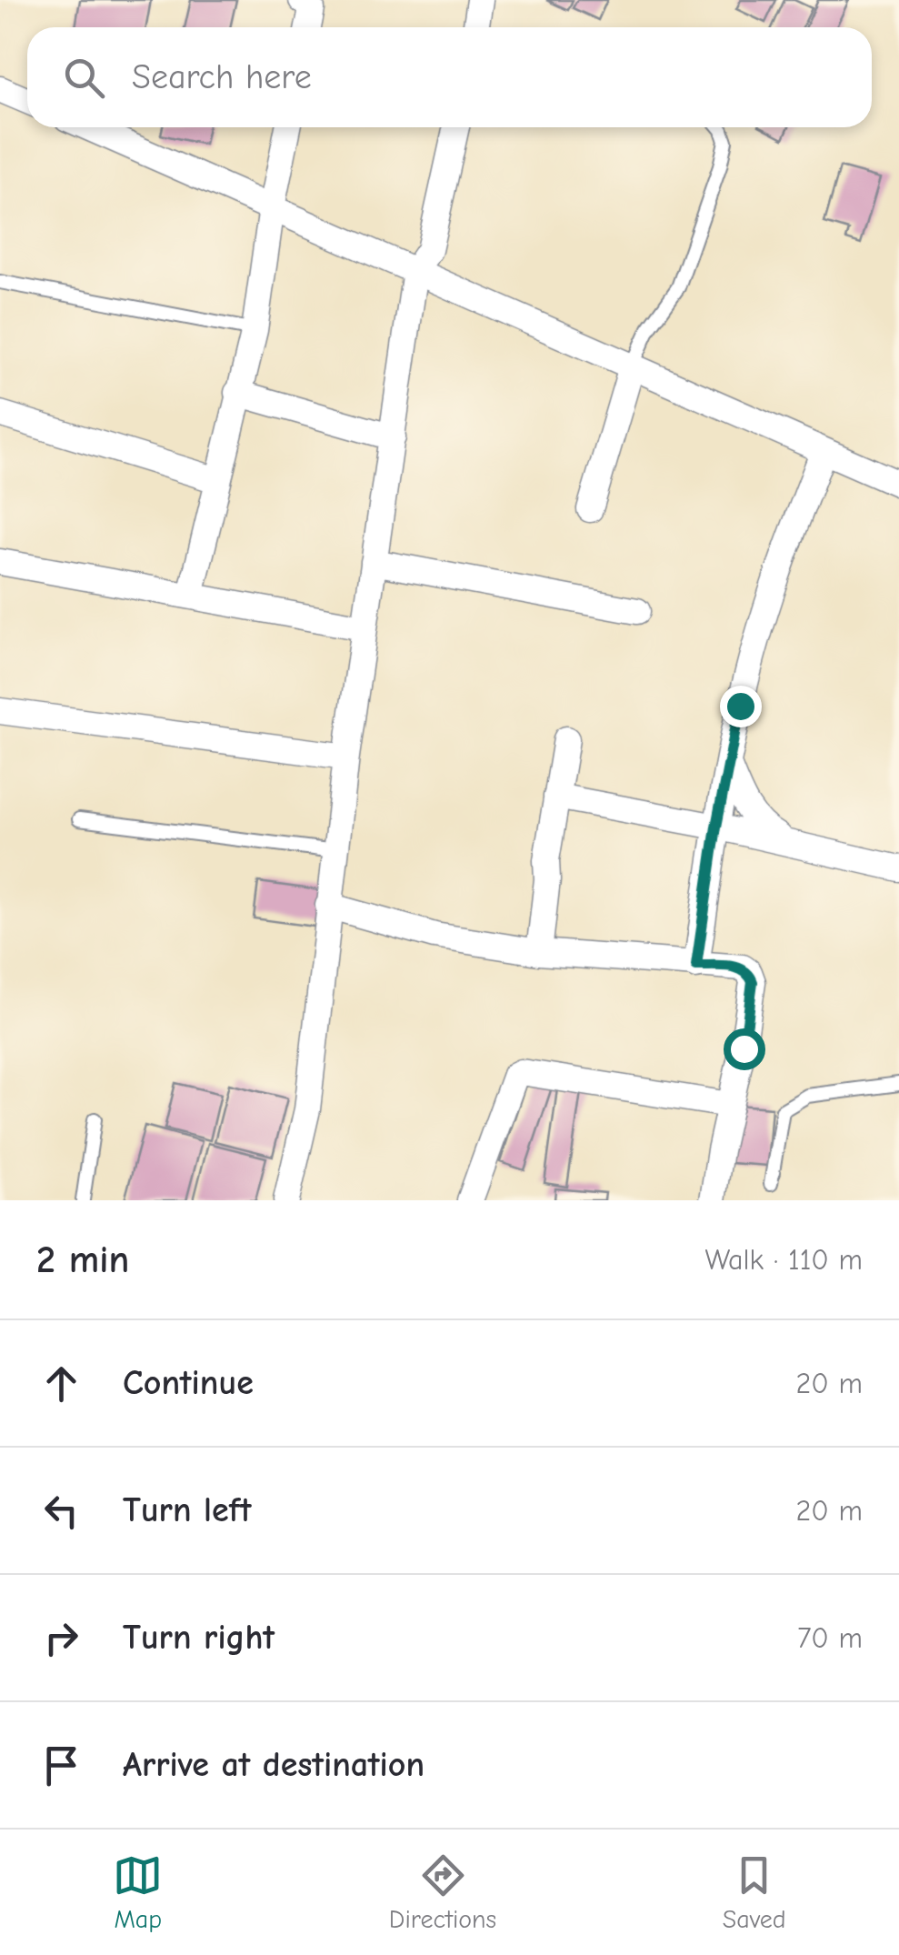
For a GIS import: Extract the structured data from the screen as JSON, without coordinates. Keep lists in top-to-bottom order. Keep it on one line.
{"page":{"search":"Search here","heading":["2 min","Walk · 110 m"],"list":[["Continue","20 m"],["Turn left","20 m"],["Turn right","70 m"],"Arrive at destination"],"nav":["Map","Directions","Saved"]}}
